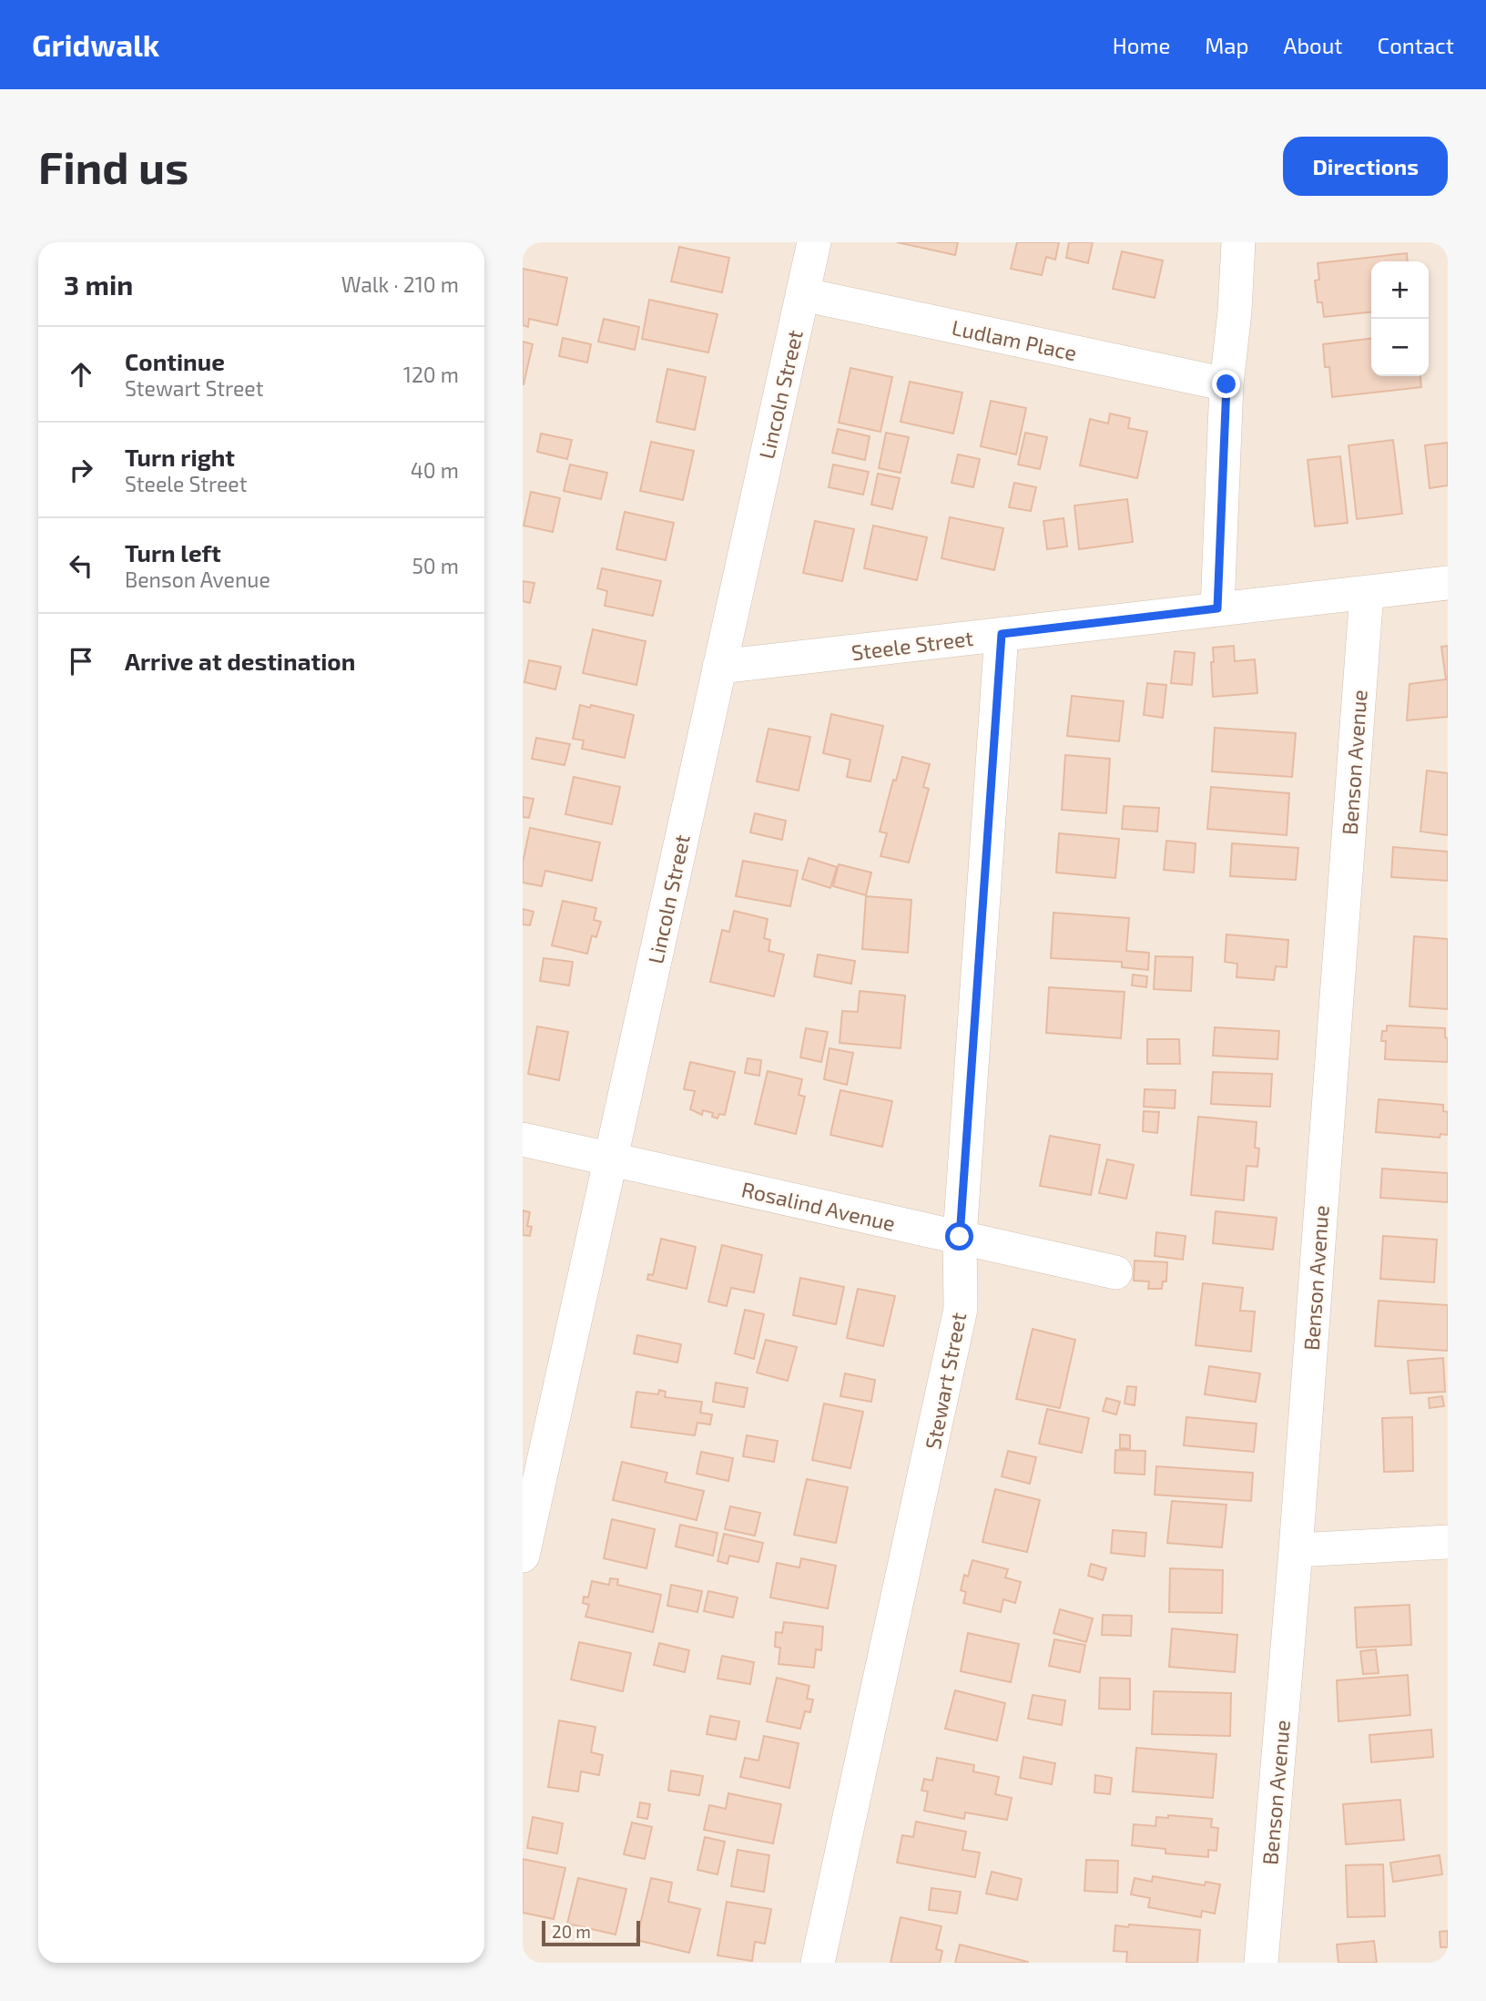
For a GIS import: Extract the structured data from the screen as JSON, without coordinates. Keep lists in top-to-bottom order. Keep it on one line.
{"streets":{"street":["Ludlam Place","Lincoln Street","Steele Street","Benson Avenue","Rosalind Avenue","Stewart Street"]},"crossings":[["Ludlam Place","Lincoln Street"],["Lincoln Street","Steele Street"],["Lincoln Street","Rosalind Avenue"],["Steele Street","Benson Avenue"],["Steele Street","Stewart Street"],["Rosalind Avenue","Stewart Street"]],"scale_bar":"20 m","page":{"header":"Gridwalk","nav":["Home","Map","About","Contact"],"buttons":"Directions","title":"Find us","heading":["3 min","Walk · 210 m"],"map_buttons":["+","−"],"list":[["Continue","Stewart Street","120 m"],["Turn right","Steele Street","40 m"],["Turn left","Benson Avenue","50 m"],"Arrive at destination"],"scale":"20 m"}}
